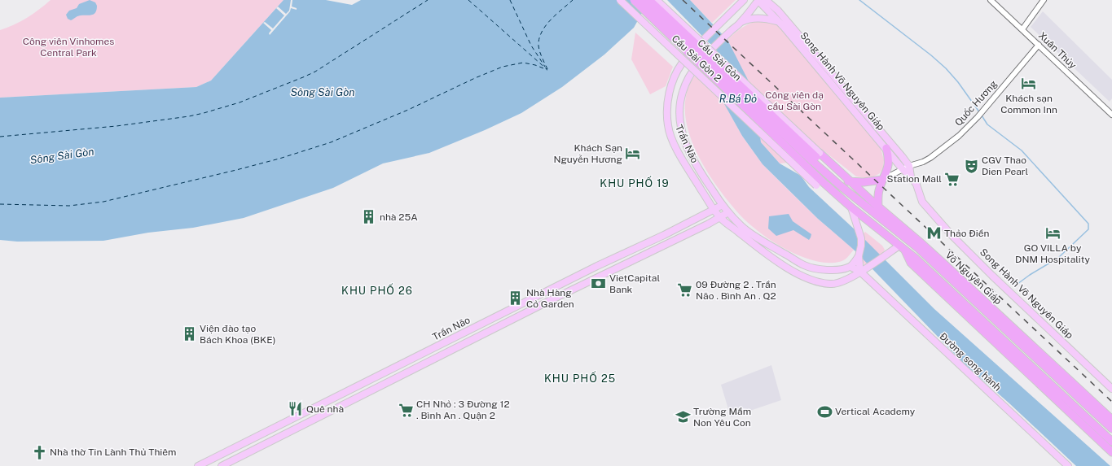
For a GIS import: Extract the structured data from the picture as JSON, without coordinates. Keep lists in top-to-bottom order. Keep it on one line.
{"streets":{"highway":["Cầu Sài Gòn 2","Cầu Sài Gòn","Võ Nguyên Giáp"],"main road":["Song Hành Võ Nguyên Giáp","Trần Não","Đường song hành"],"street":["Xuân Thủy","Quốc Hương"]},"crossings":[["Xuân Thủy","Quốc Hương"],["Cầu Sài Gòn","Võ Nguyên Giáp"],["Song Hành Võ Nguyên Giáp","Quốc Hương"],["Trần Não","Đường song hành"]],"districts":["KHU PHỐ 19","KHU PHỐ 26","KHU PHỐ 25"],"water":["Sông Sài Gòn","R.Bá Đỏ"],"parks":["Công viên Vinhomes Central Park","Công viên dạ cầu Sài Gòn"],"places":{"hotel":["Khách sạn Common Inn","Khách Sạn Nguyễn Hương","GO VILLA by DNM Hospitality"],"theatre":["CGV Thao Dien Pearl"],"supermarket":["Station Mall","09 Đường 2 . Trần Não . Bình An . Q2","CH Nhỏ : 3 Đường 12 . Bình An . Quận 2"],"building":["nhà 25A","Nhà Hàng Cỏ Garden","Viện đào tạo Bách Khoa (BKE)"],"metro station":["Thảo Điền"],"bank":["VietCapital Bank"],"restaurant":["Quê nhà"],"sports":["Vertical Academy"],"school or university":["Trường Mầm Non Yêu Con"],"church":["Nhà thờ Tin Lành Thủ Thiêm"]}}
